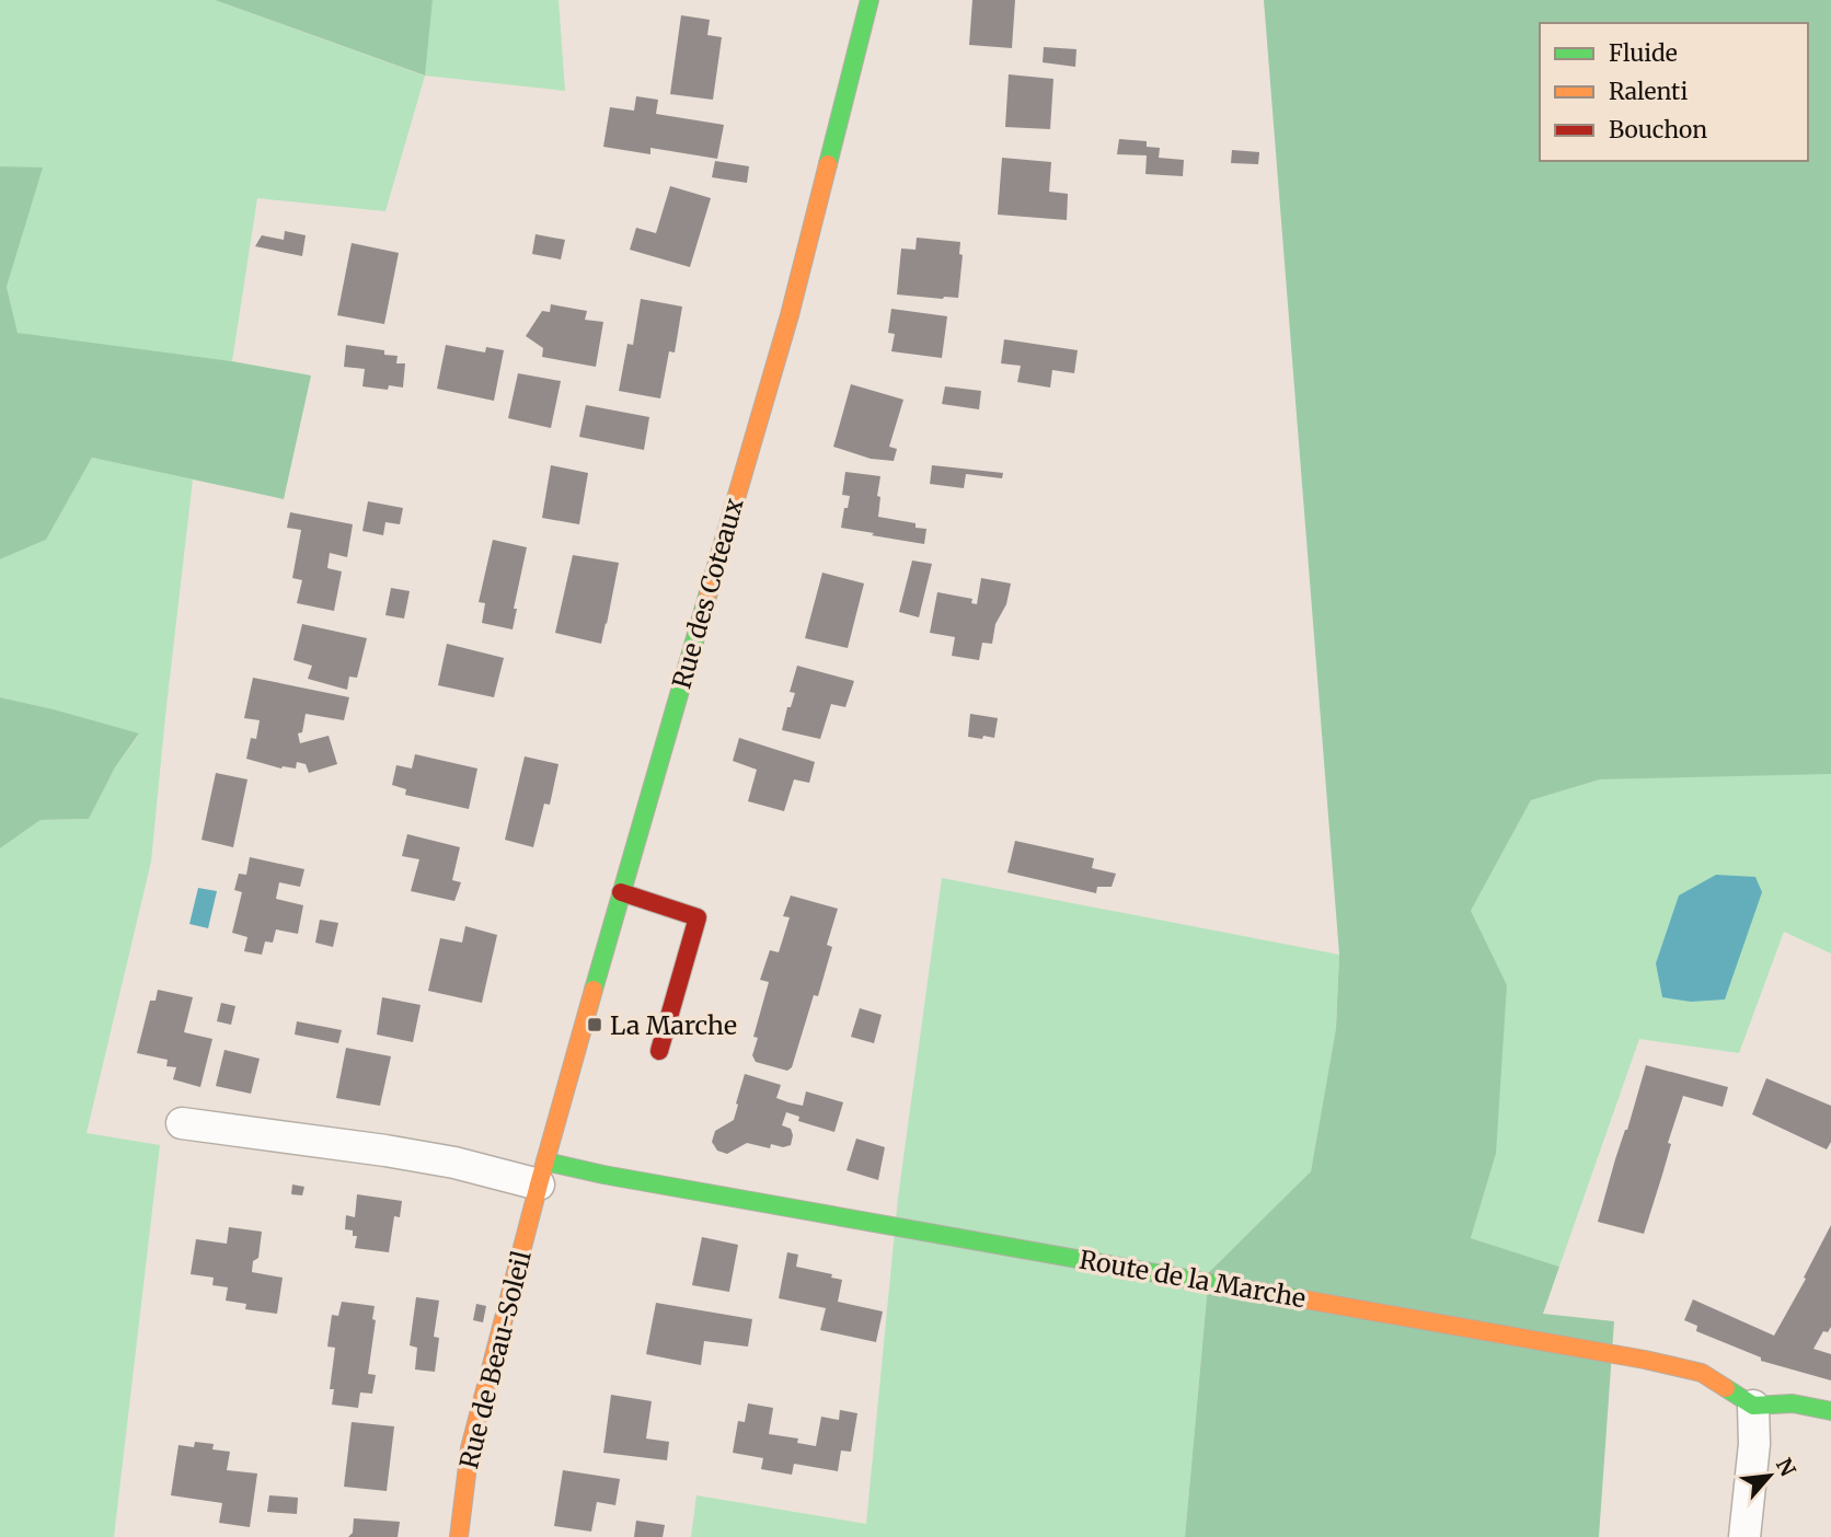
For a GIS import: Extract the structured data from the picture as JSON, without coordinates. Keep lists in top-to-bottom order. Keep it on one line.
{"streets":{"street":["Rue des Coteaux","Route de la Marche","Rue de Beau-Soleil"]},"crossings":[["Rue des Coteaux","Route de la Marche"],["Rue des Coteaux","Rue de Beau-Soleil"],["Route de la Marche","Rue de Beau-Soleil"]],"places":{"transit":["La Marche"]},"legend":["Fluide","Ralenti","Bouchon"],"north":"top right"}
